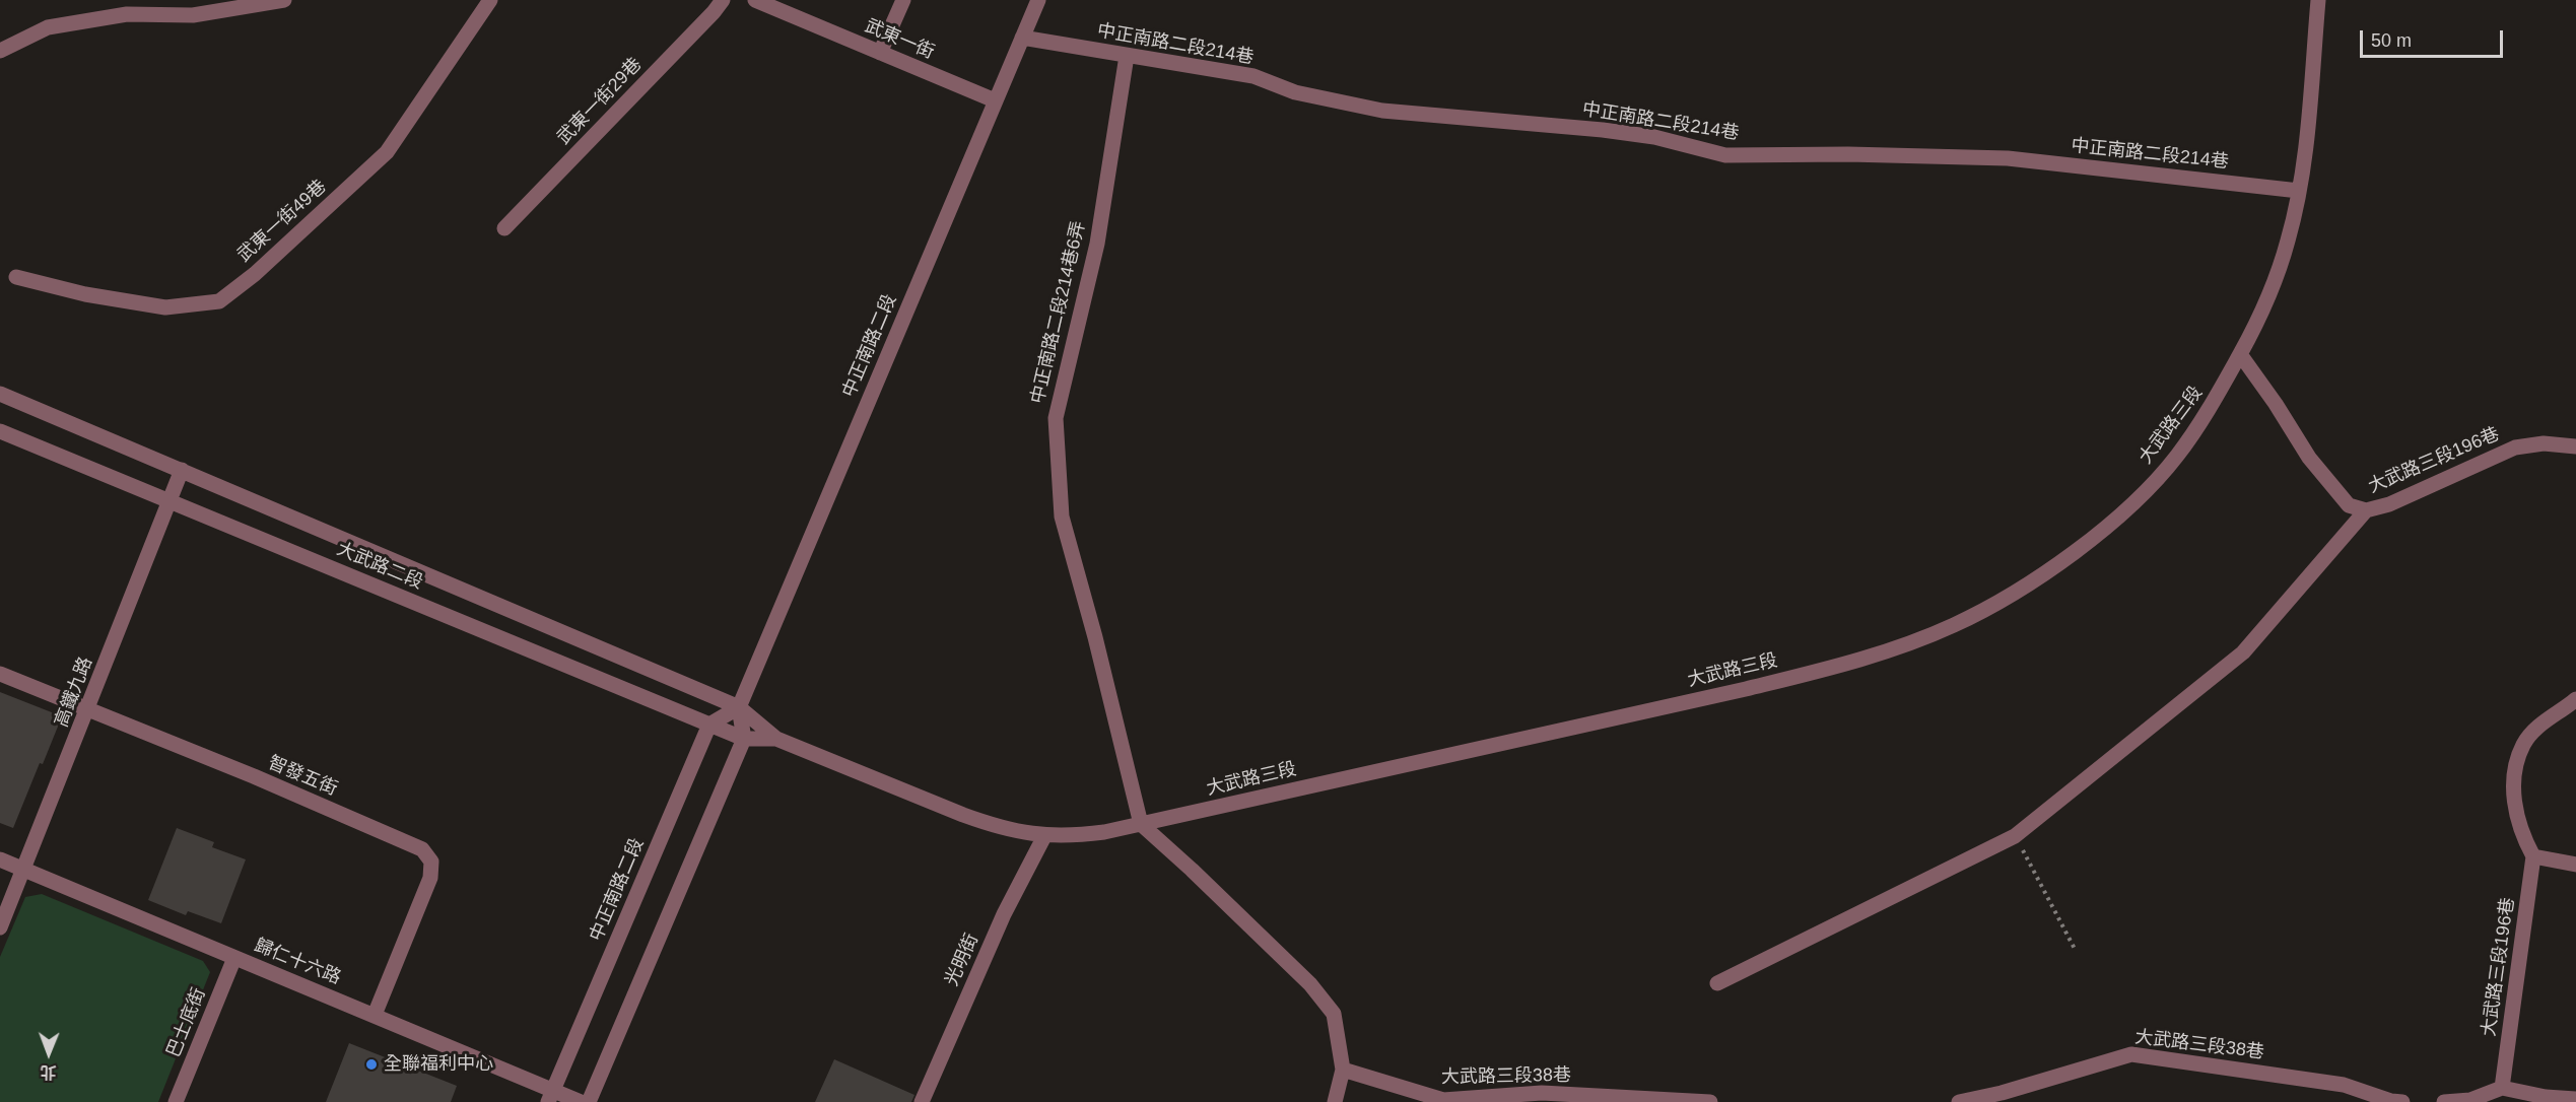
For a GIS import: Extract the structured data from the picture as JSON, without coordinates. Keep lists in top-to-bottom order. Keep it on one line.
{"streets":{"street":["武東一街","中正南路二段214巷","武東一街29巷","武東一街49巷","中正南路二段214巷6弄","中正南路二段","大武路三段","大武路三段196巷","大武路二段","高鐵九路","智發五街","光明街","歸仁十六路","巴士底街","大武路三段38巷"]},"crossings":[["武東一街","中正南路二段"],["中正南路二段214巷","中正南路二段214巷6弄"],["中正南路二段214巷","中正南路二段"],["中正南路二段214巷","大武路三段"],["中正南路二段214巷6弄","大武路三段"],["中正南路二段","大武路三段"],["中正南路二段","大武路二段"],["中正南路二段","歸仁十六路"],["大武路三段","大武路三段196巷"],["大武路三段","大武路二段"],["大武路三段","光明街"],["大武路二段","高鐵九路"],["高鐵九路","智發五街"],["高鐵九路","歸仁十六路"],["智發五街","歸仁十六路"],["歸仁十六路","巴士底街"]],"places":["全聯福利中心"],"scale_bar":"50 m","north":"bottom"}
